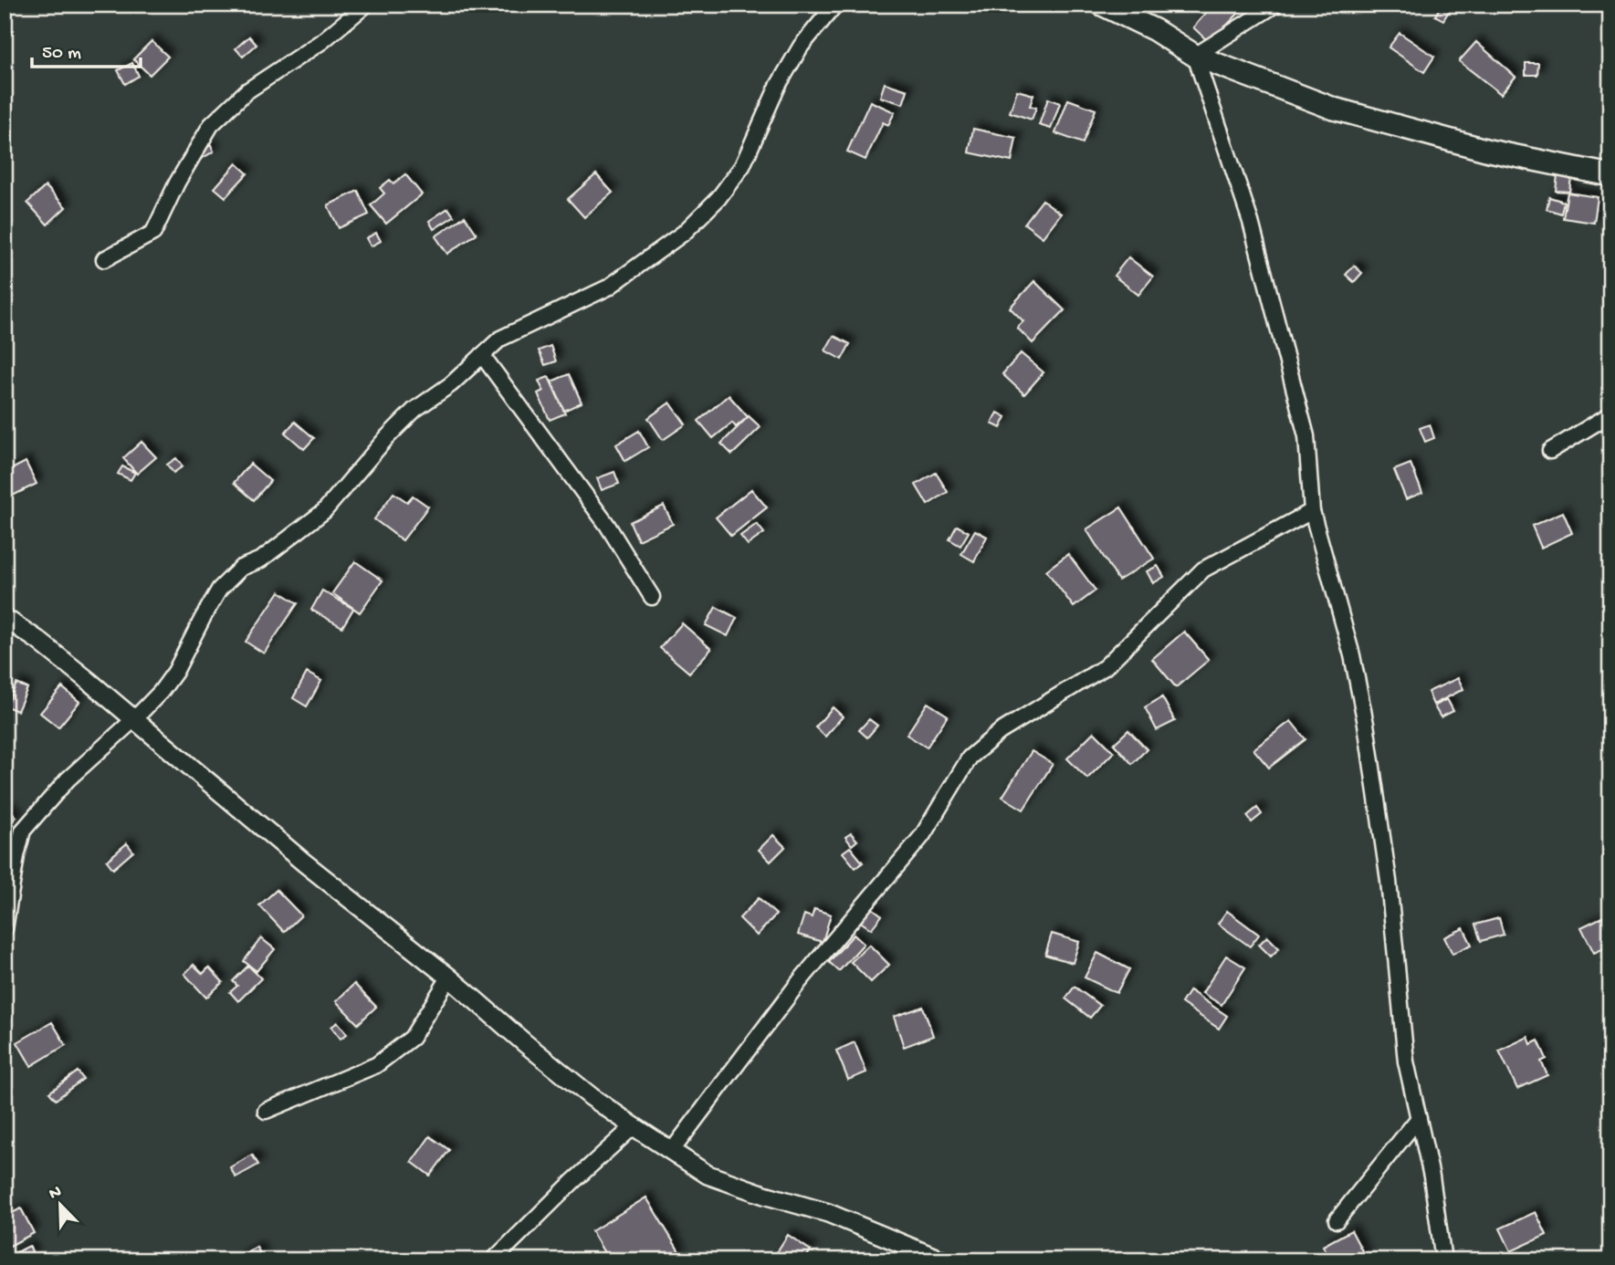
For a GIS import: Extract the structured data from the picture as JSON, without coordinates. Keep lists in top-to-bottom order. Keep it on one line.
{"scale_bar":"50 m","north":"top left"}
